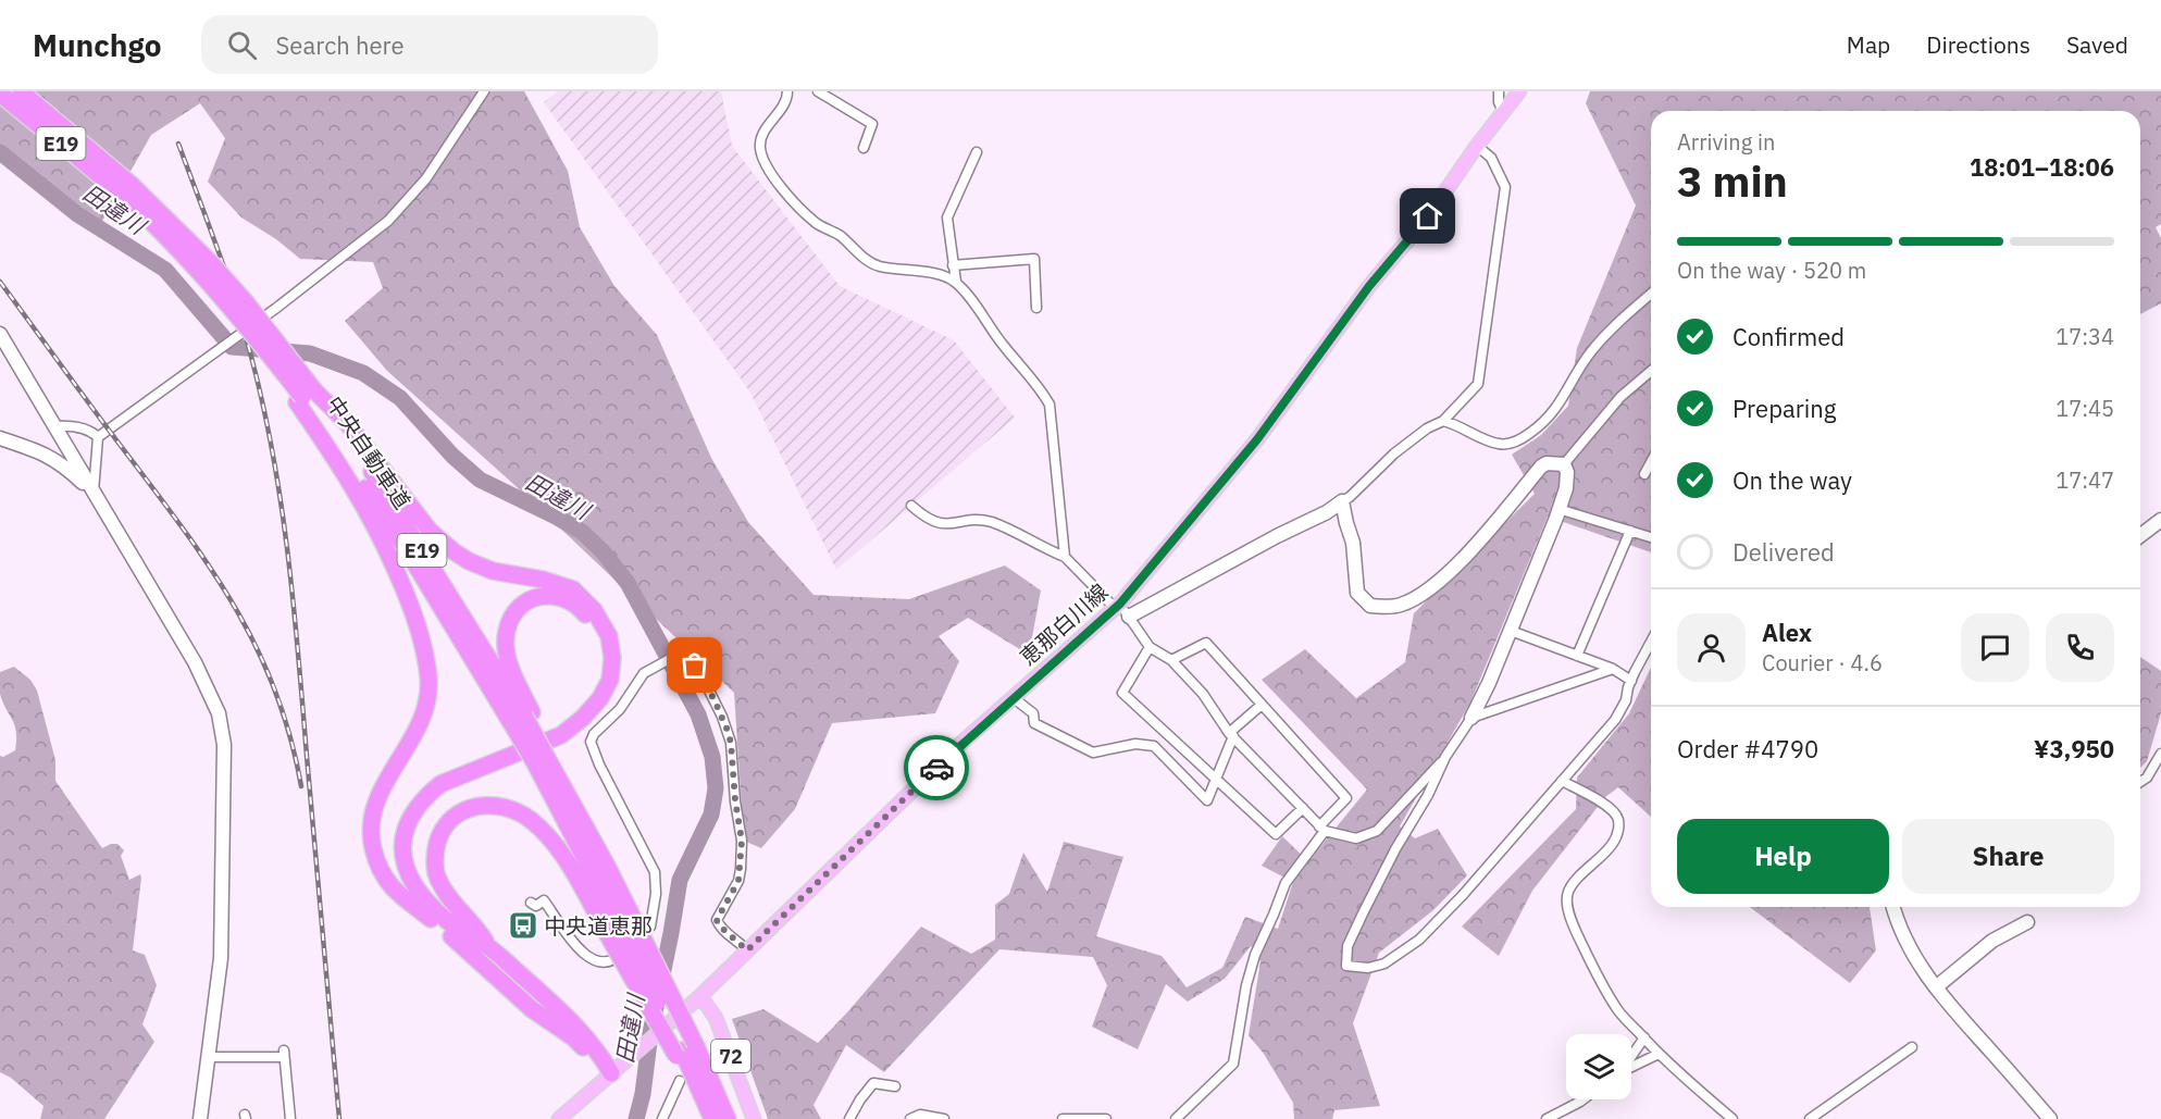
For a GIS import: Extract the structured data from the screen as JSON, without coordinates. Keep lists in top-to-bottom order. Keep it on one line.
{"streets":{"highway":["E19","中央自動車道"],"main road":["恵那白川線","72"]},"crossings":[["恵那白川線","72"]],"water":["田違川"],"places":{"bus stop":["中央道恵那"]},"page":{"header":"Munchgo","search":"Search here","nav":["Map","Directions","Saved"],"heading":["3 min","Arriving in","18:01–18:06"],"panel":["Alex","Courier · 4.6","Order #4790","¥3,950"],"bar":"On the way · 520 m","list":[["Confirmed","17:34"],["Preparing","17:45"],["On the way","17:47"],"Delivered"],"buttons":["Help","Share"]}}
